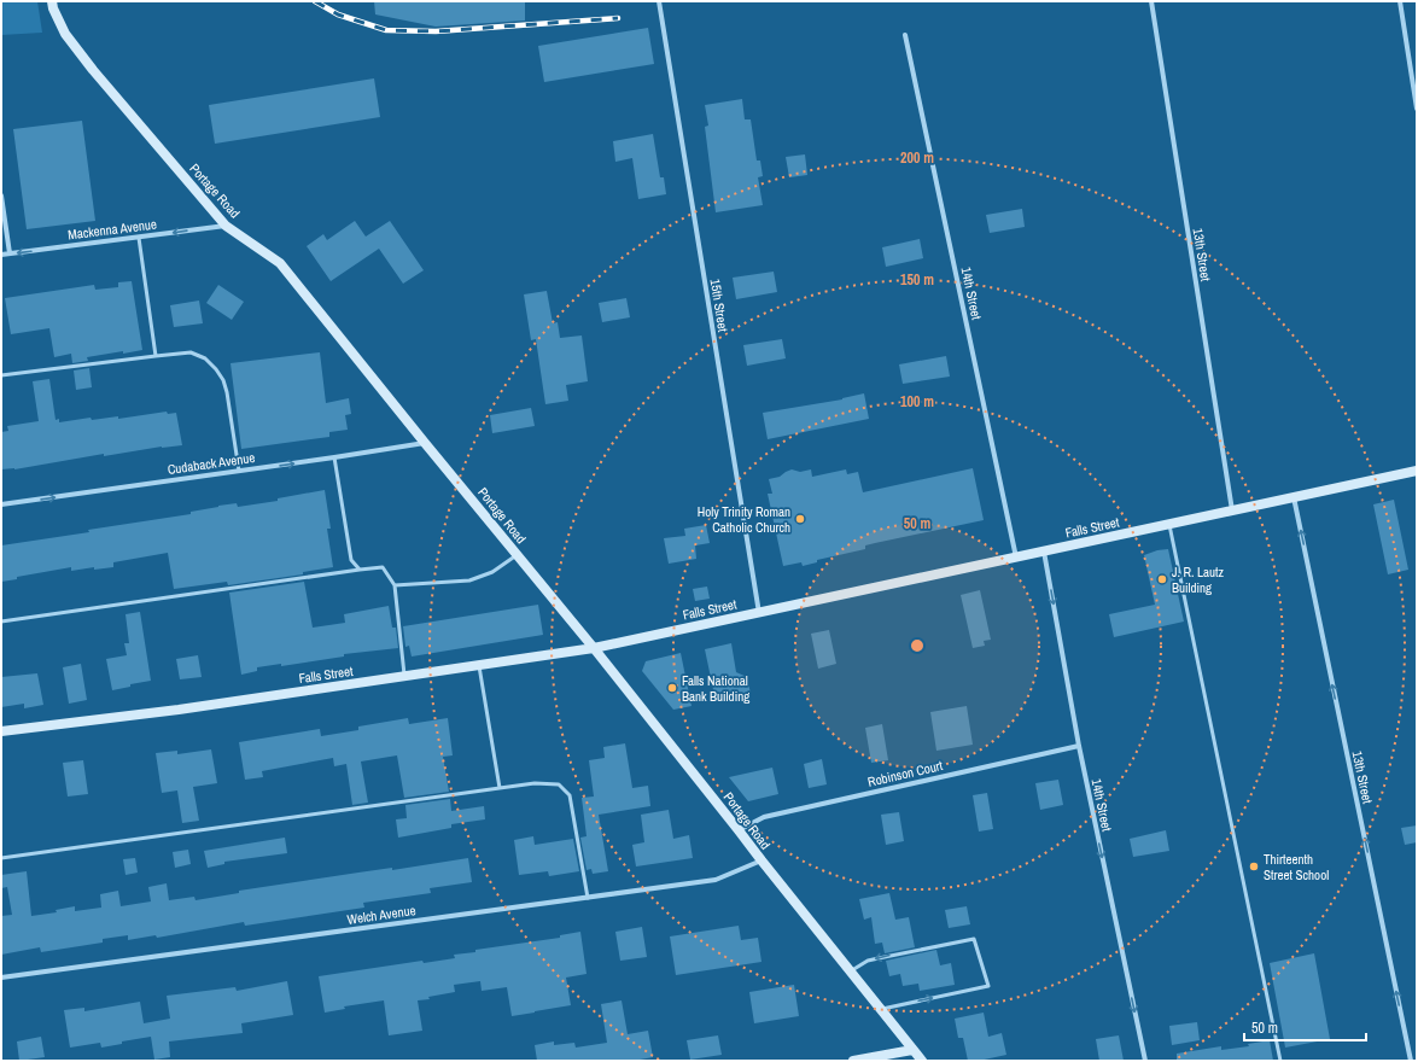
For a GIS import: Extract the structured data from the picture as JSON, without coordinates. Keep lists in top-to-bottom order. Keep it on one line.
{"streets":{"street":["Portage Road","Mackenna Avenue","13th Street","14th Street","15th Street","Cudaback Avenue","Falls Street","Robinson Court","Welch Avenue"]},"crossings":[["Portage Road","Mackenna Avenue"],["Portage Road","Cudaback Avenue"],["Portage Road","Falls Street"],["Portage Road","Robinson Court"],["Portage Road","Welch Avenue"],["13th Street","Falls Street"],["14th Street","Falls Street"],["14th Street","Robinson Court"],["15th Street","Falls Street"]],"one_way":["Mackenna Avenue","13th Street","14th Street","Cudaback Avenue"],"places":["Holy Trinity Roman Catholic Church","J. R. Lautz Building","Falls National Bank Building","Thirteenth Street School"],"scale_bar":"50 m","rings":["200 m","150 m","100 m","50 m"]}
